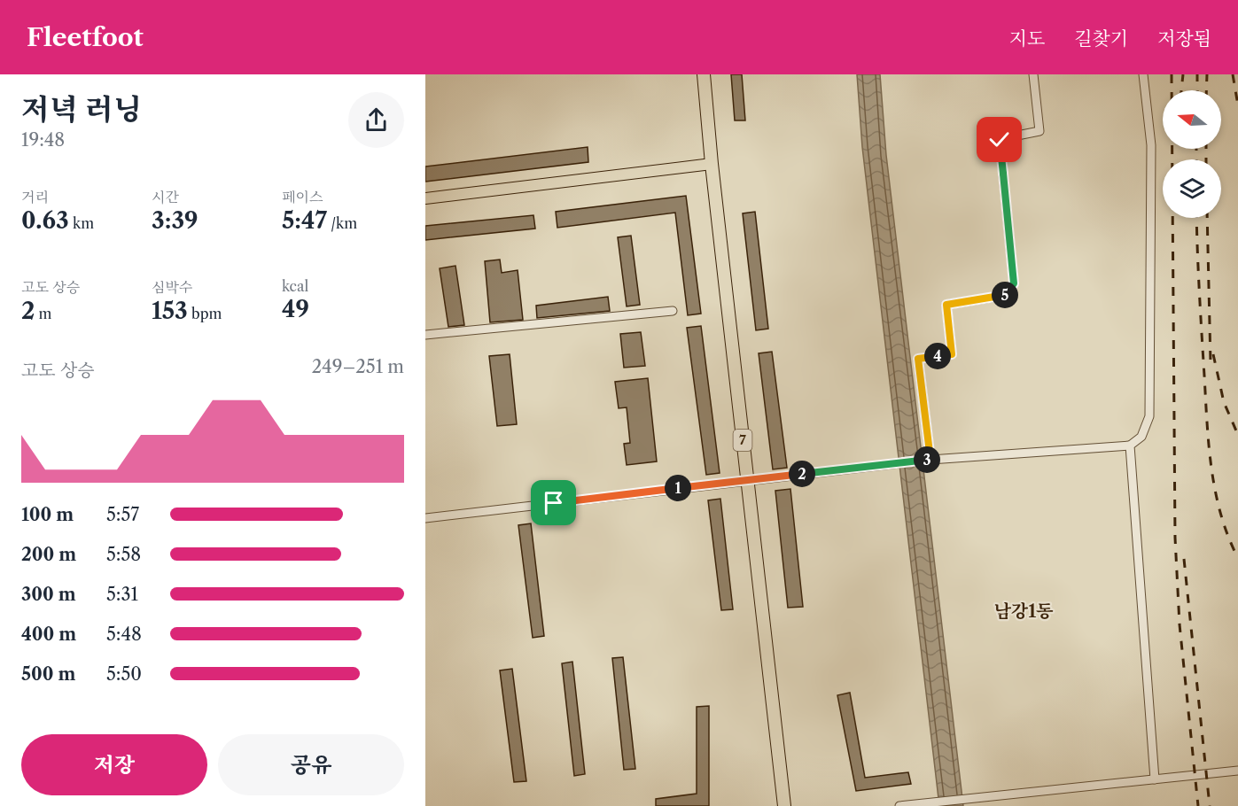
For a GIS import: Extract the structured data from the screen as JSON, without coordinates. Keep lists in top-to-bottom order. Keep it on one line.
{"streets":{"highway":["7"]},"districts":["남강1동"],"north":"left","page":{"header":"Fleetfoot","nav":["지도","길찾기","저장됨"],"heading":["저녁 러닝","19:48"],"stats":[["거리","0.63 km"],["시간","3:39"],["페이스","5:47 /km"],["고도 상승","2 m"],["심박수","153 bpm"],["kcal","49"]],"pins":["5","4","3","2","1"],"chart":["고도 상승","249–251 m"],"list":[{"name":"100 m","note":"5:57"},{"name":"200 m","note":"5:58"},{"name":"300 m","note":"5:31"},{"name":"400 m","note":"5:48"},{"name":"500 m","note":"5:50"}],"buttons":["저장","공유"]}}
